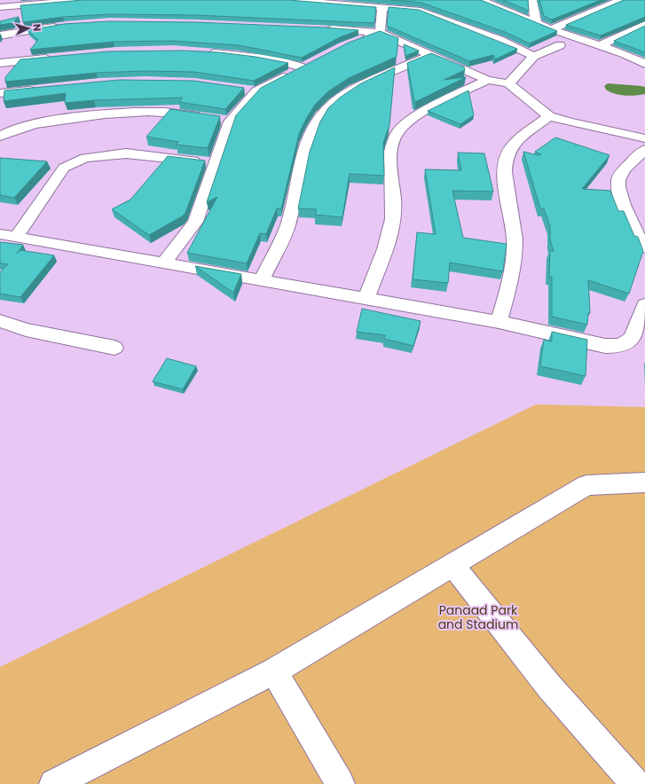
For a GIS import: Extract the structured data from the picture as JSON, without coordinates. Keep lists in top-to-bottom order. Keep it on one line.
{"parks":["Panaad Park and Stadium"],"north":"right"}
